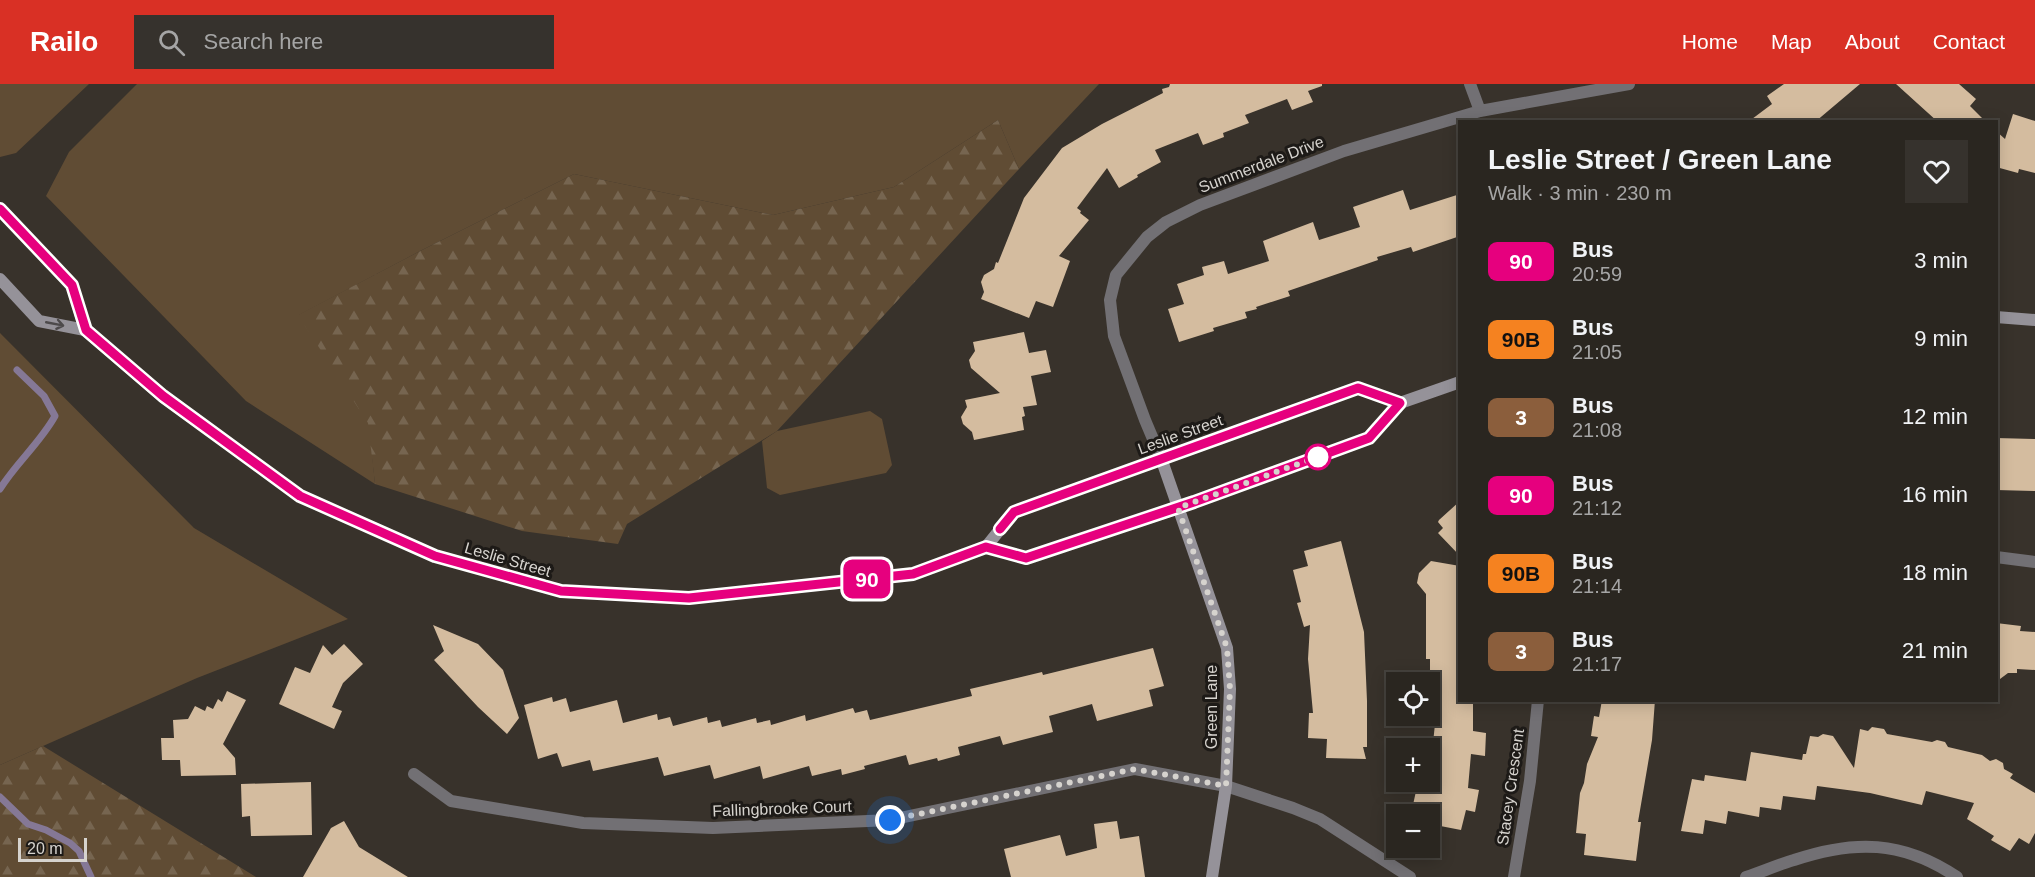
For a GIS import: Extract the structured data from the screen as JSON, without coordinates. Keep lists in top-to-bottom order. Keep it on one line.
{"streets":{"main road":["Leslie Street","Green Lane"],"street":["Summerdale Drive","Stacey Crescent","Fallingbrooke Court"]},"crossings":[["Summerdale Drive","Leslie Street"],["Summerdale Drive","Green Lane"],["Leslie Street","Green Lane"],["Green Lane","Fallingbrooke Court"]],"lines":["bus line 90"],"scale_bar":"20 m","page":{"header":"Railo","search":"Search here","nav":["Home","Map","About","Contact"],"on_map":"90","heading":["Leslie Street / Green Lane","Walk · 3 min · 230 m"],"list":[{"mark":"90","name":"Bus","note":"20:59","value":"3 min"},{"mark":"90B","name":"Bus","note":"21:05","value":"9 min"},{"mark":"3","name":"Bus","note":"21:08","value":"12 min"},{"mark":"90","name":"Bus","note":"21:12","value":"16 min"},{"mark":"90B","name":"Bus","note":"21:14","value":"18 min"},{"mark":"3","name":"Bus","note":"21:17","value":"21 min"}],"map_buttons":["+","−"],"scale":"20 m"}}
